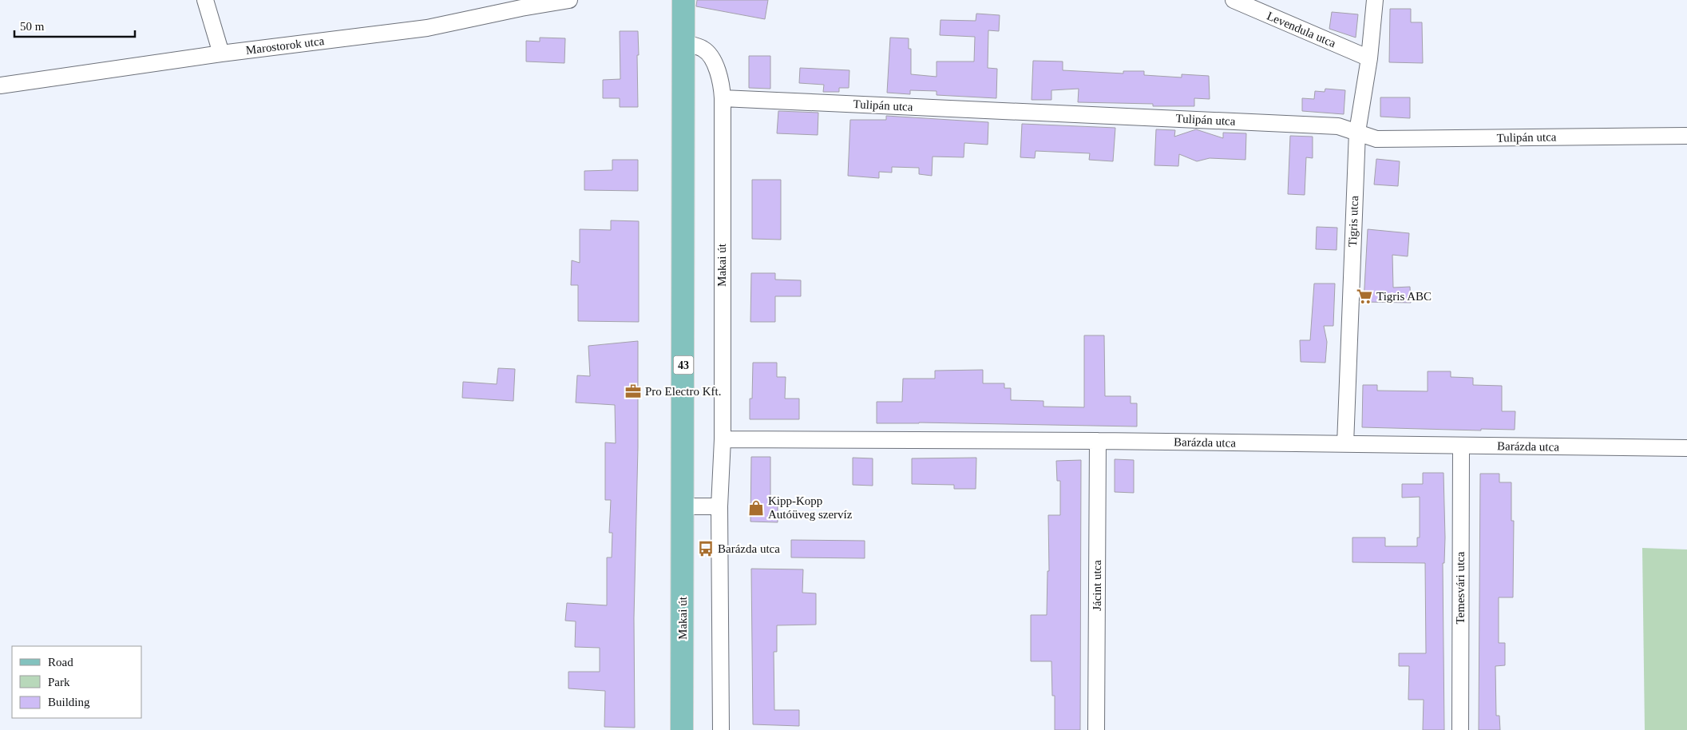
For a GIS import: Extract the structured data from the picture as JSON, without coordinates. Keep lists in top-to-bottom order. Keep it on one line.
{"streets":{"main road":["Makai út","43"],"street":["Levendula utca","Marostorok utca","Tulipán utca","Tigris utca","Barázda utca","Jácint utca","Temesvári utca"]},"crossings":[["Levendula utca","Tigris utca"],["Tulipán utca","Tigris utca"],["Tulipán utca","Makai út"],["Tigris utca","Barázda utca"],["Makai út","Barázda utca"],["Barázda utca","Jácint utca"],["Barázda utca","Temesvári utca"]],"places":{"supermarket":["Tigris ABC"],"office":["Pro Electro Kft."],"shop":["Kipp-Kopp Autóüveg szervíz"],"bus stop":["Barázda utca"]},"legend":["Road","Park","Building"],"scale_bar":"50 m"}
